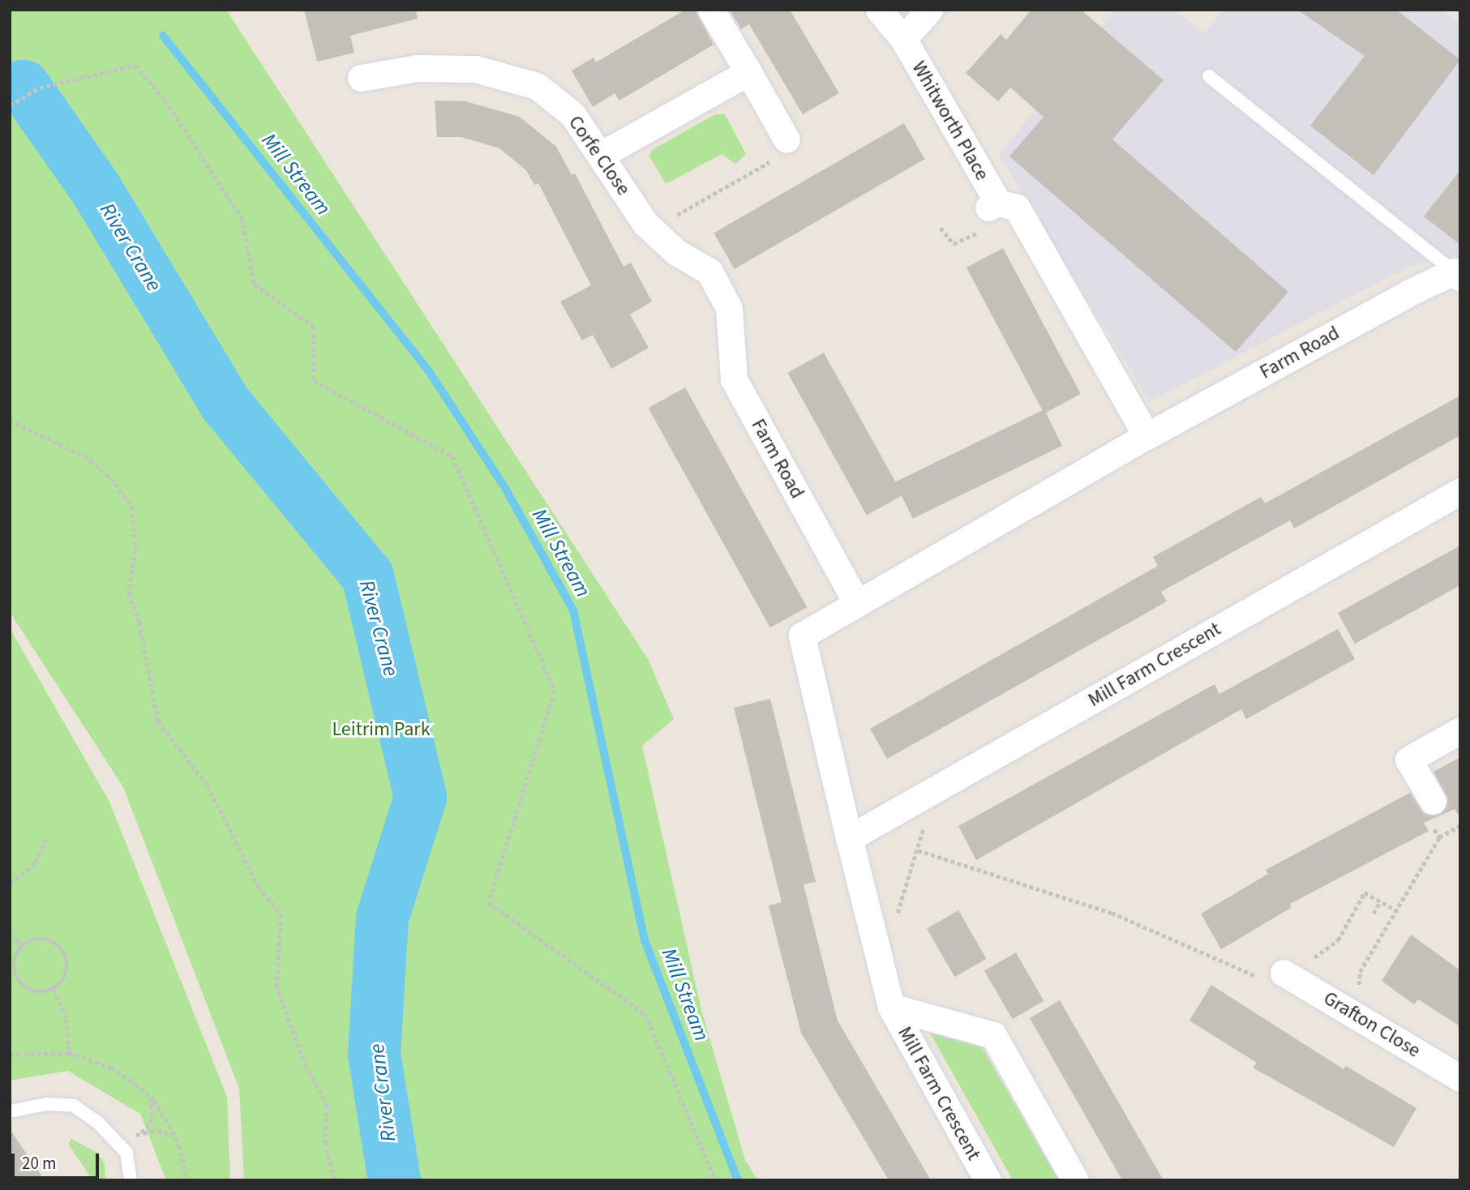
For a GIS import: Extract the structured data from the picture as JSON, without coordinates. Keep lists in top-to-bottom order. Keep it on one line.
{"streets":{"street":["Whitworth Place","Corfe Close","Farm Road","Mill Farm Crescent","Grafton Close"]},"crossings":[["Whitworth Place","Farm Road"],["Corfe Close","Farm Road"],["Farm Road","Mill Farm Crescent"]],"water":["Mill Stream","River Crane"],"parks":["Leitrim Park"],"scale_bar":"20 m"}
